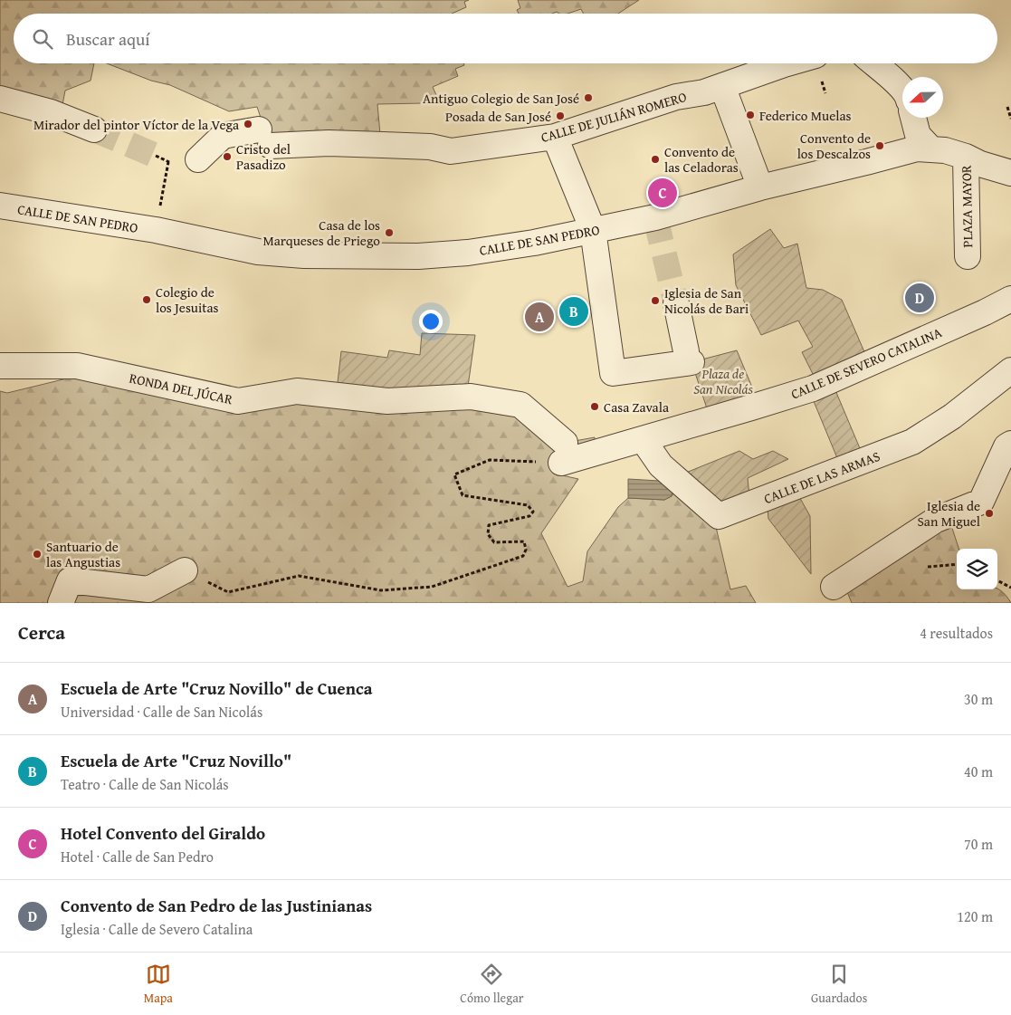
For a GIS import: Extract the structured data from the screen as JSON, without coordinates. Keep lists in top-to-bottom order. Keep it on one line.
{"streets":{"street":["CALLE DE JULIÁN ROMERO","PLAZA MAYOR","CALLE DE SAN PEDRO","CALLE DE SEVERO CATALINA","RONDA DEL JÚCAR","CALLE DE LAS ARMAS"]},"crossings":[["PLAZA MAYOR","CALLE DE SAN PEDRO"],["CALLE DE SEVERO CATALINA","RONDA DEL JÚCAR"],["CALLE DE SEVERO CATALINA","CALLE DE LAS ARMAS"]],"parks":["Plaza de San Nicolás"],"places":["Antiguo Colegio de San José","Federico Muelas","Posada de San José","Mirador del pintor Víctor de la Vega","Convento de los Descalzos","Cristo del Pasadizo","Convento de las Celadoras","Casa de los Marqueses de Priego","Colegio de los Jesuitas","Iglesia de San Nicolás de Bari","Casa Zavala","Iglesia de San Miguel","Santuario de las Angustias"],"north":"left","page":{"search":"Buscar aquí","pins":["C","D","B","A"],"heading":["Cerca","4 resultados"],"list":[{"mark":"A","name":"Escuela de Arte \"Cruz Novillo\" de Cuenca","note":"Universidad · Calle de San Nicolás","value":"30 m"},{"mark":"B","name":"Escuela de Arte \"Cruz Novillo\"","note":"Teatro · Calle de San Nicolás","value":"40 m"},{"mark":"C","name":"Hotel Convento del Giraldo","note":"Hotel · Calle de San Pedro","value":"70 m"},{"mark":"D","name":"Convento de San Pedro de las Justinianas","note":"Iglesia · Calle de Severo Catalina","value":"120 m"}],"nav":["Mapa","Cómo llegar","Guardados"]}}
